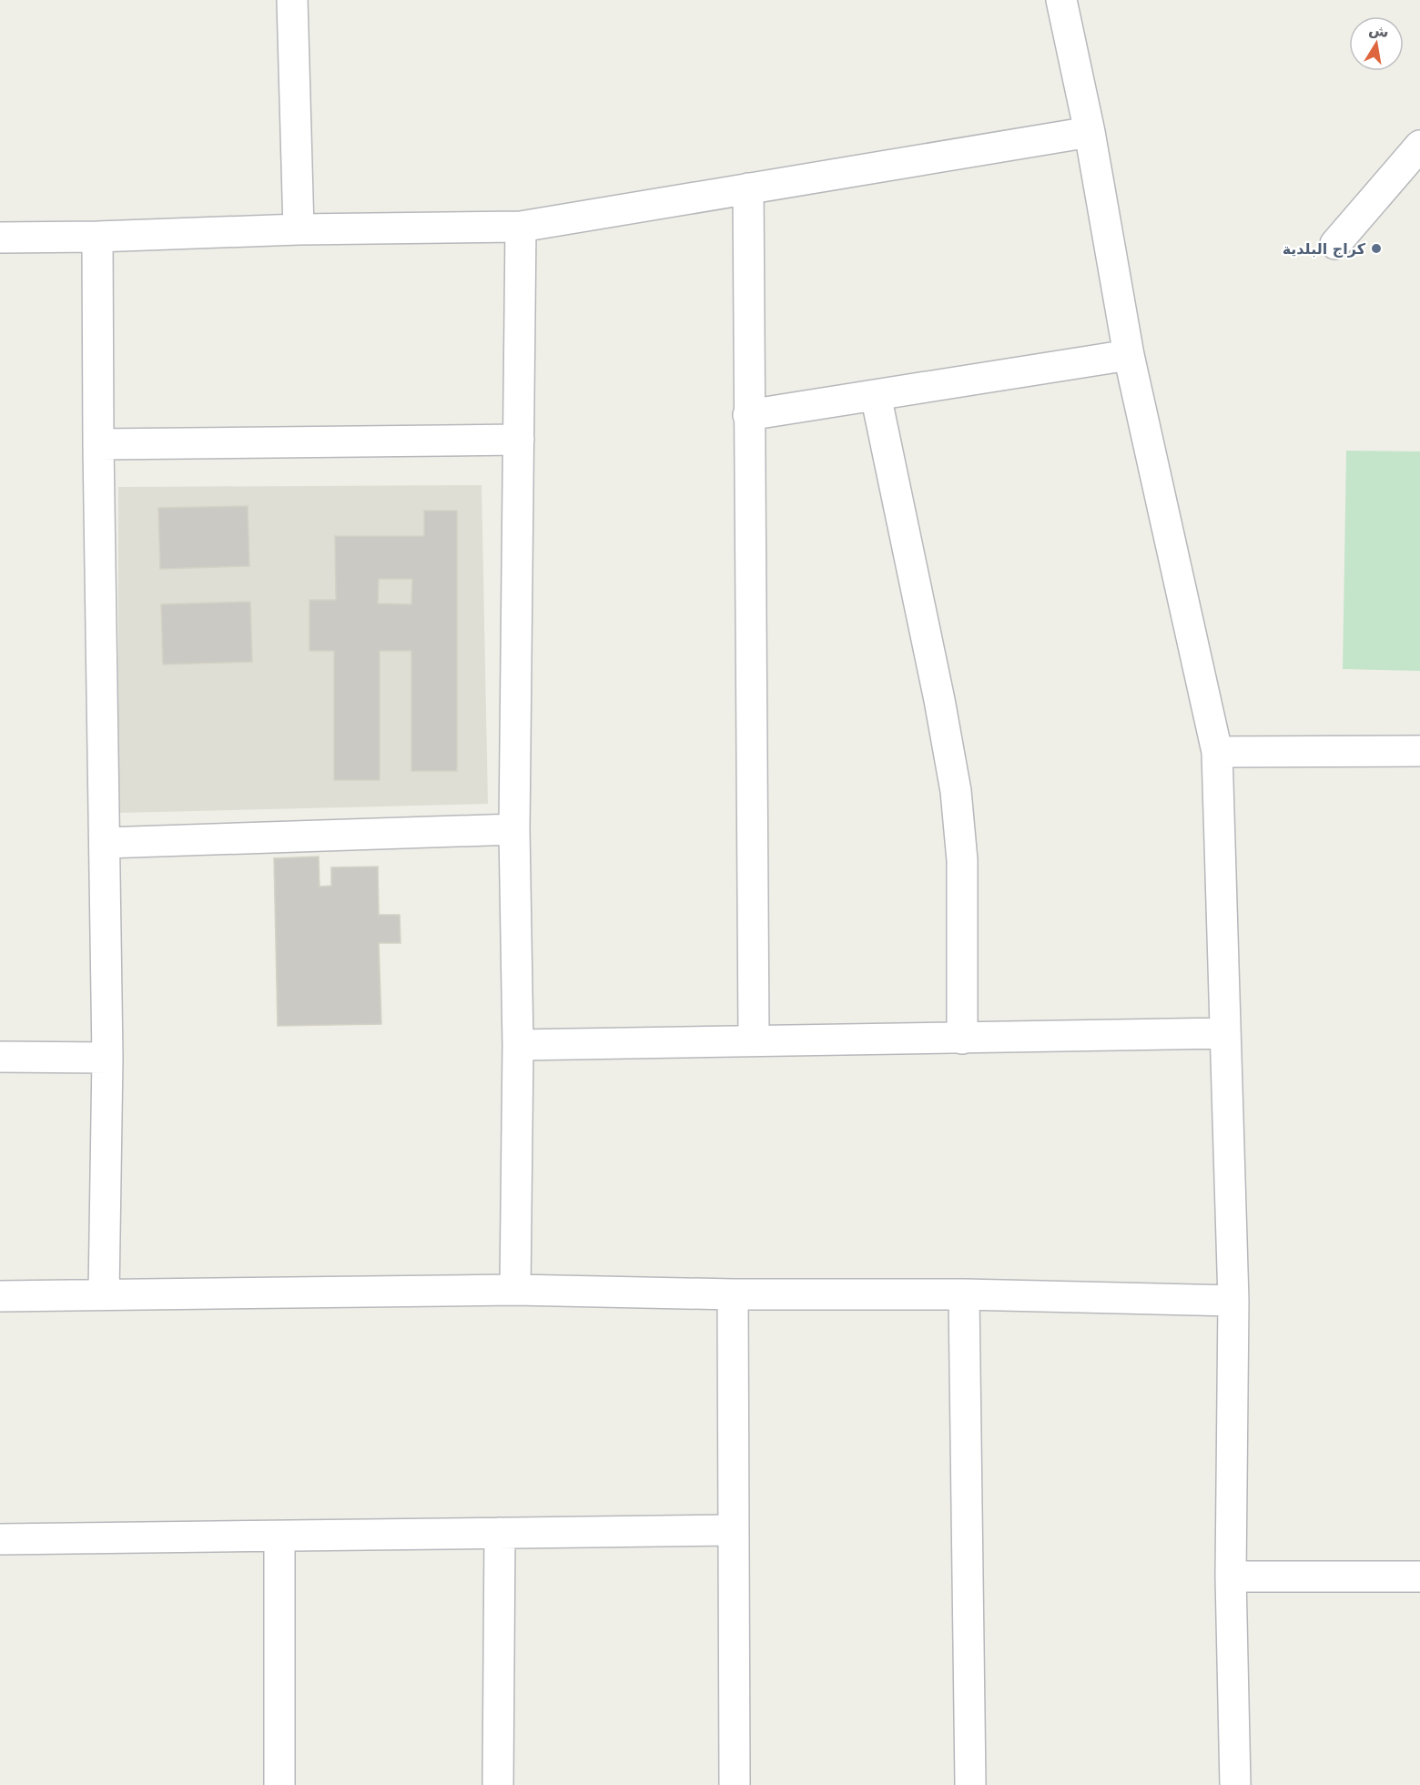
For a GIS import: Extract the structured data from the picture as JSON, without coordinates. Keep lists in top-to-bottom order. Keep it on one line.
{"places":["كراج البلدية"],"north":"top"}
